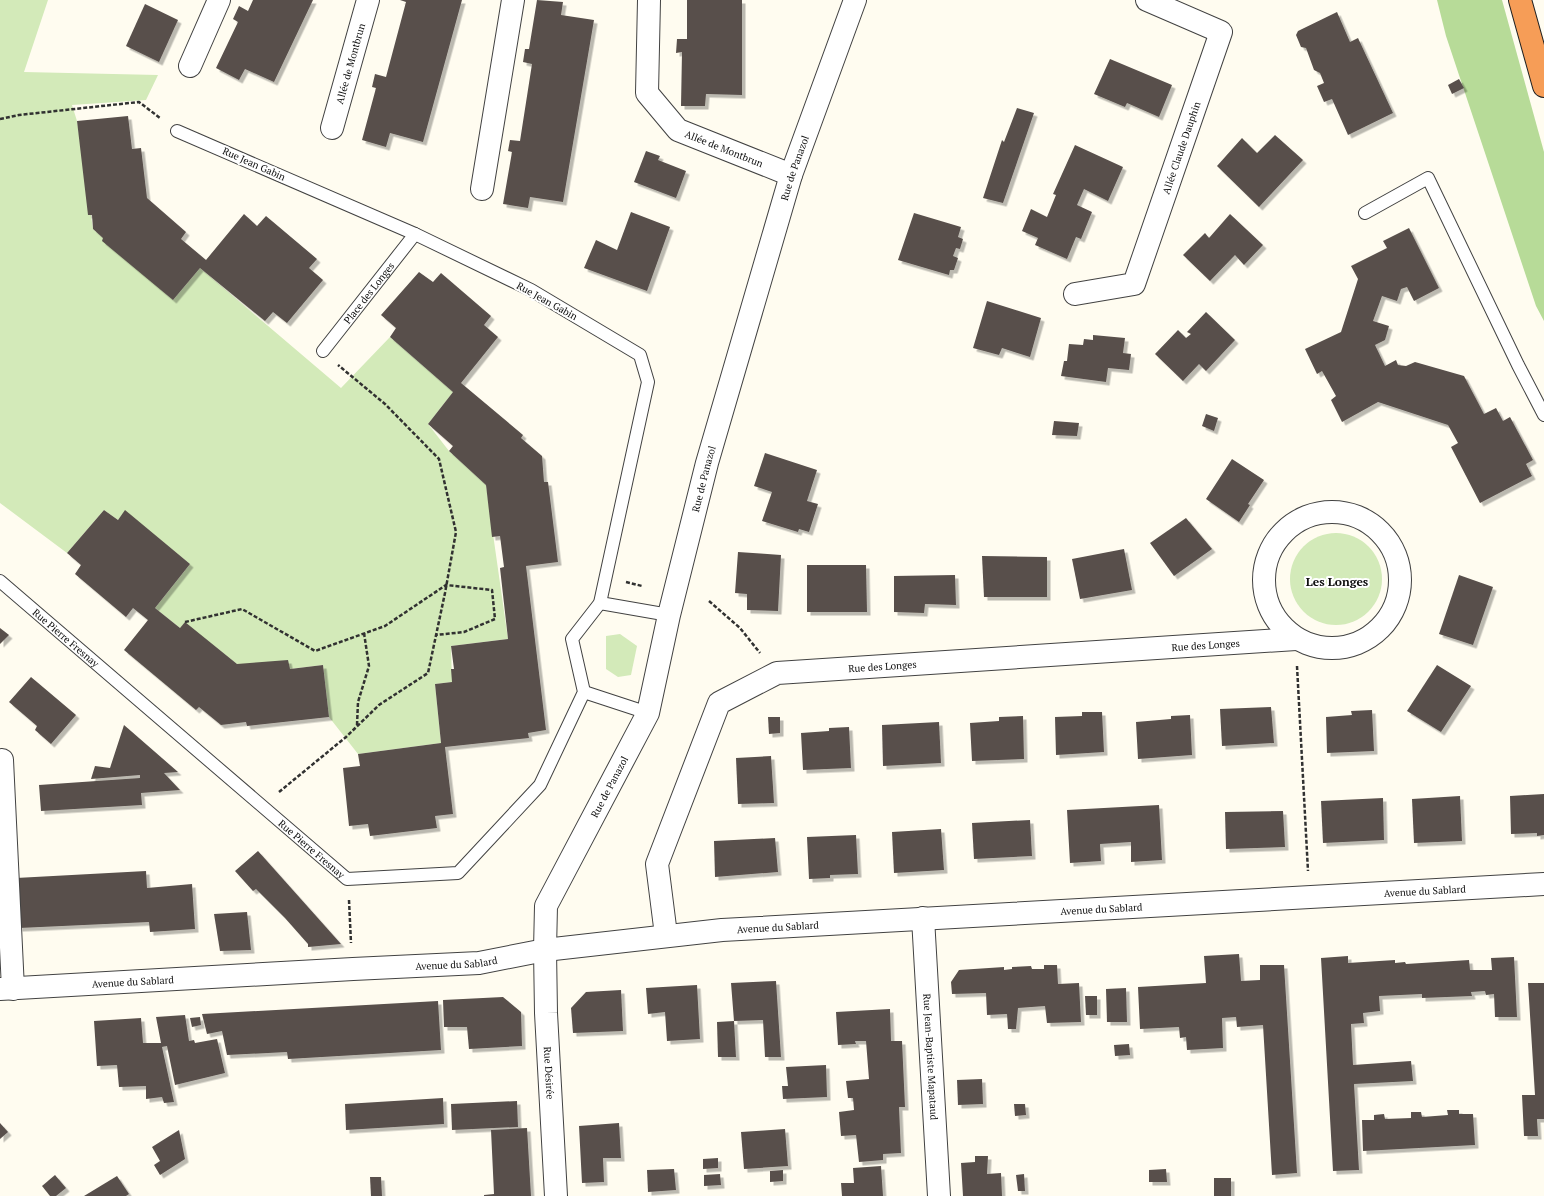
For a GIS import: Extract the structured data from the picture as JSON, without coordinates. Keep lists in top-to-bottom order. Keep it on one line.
{"streets":{"street":["Allée de Montbrun","Allée Claude Dauphin","Rue de Panazol","Rue des Longes","Avenue du Sablard","Rue Jean-Baptiste Mapataud","Rue Désirée"],"lane":["Rue Jean Gabin","Place des Longes","Rue Pierre Fresnay"]},"crossings":[["Allée de Montbrun","Rue de Panazol"],["Rue Jean Gabin","Place des Longes"],["Rue Jean Gabin","Rue Pierre Fresnay"],["Rue de Panazol","Avenue du Sablard"],["Rue de Panazol","Rue Désirée"],["Rue des Longes","Avenue du Sablard"],["Avenue du Sablard","Rue Jean-Baptiste Mapataud"],["Avenue du Sablard","Rue Désirée"]],"districts":["Les Longes"]}
